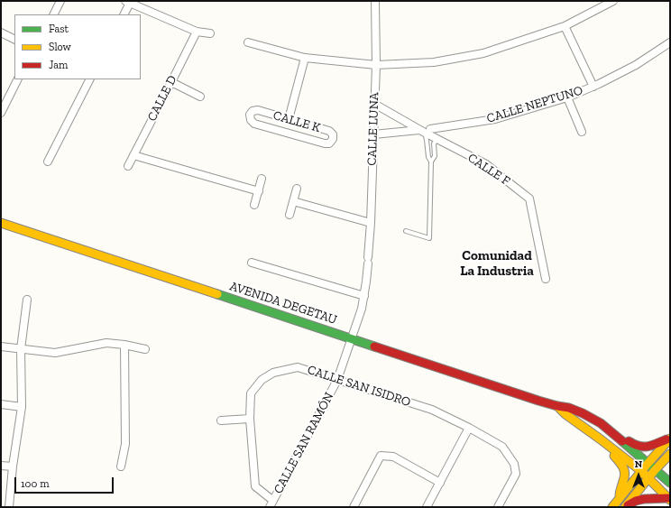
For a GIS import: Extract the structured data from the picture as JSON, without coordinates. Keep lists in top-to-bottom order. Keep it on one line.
{"streets":{"main road":["AVENIDA DEGETAU"],"street":["CALLE D","CALLE NEPTUNO","CALLE K","CALLE LUNA","CALLE F","CALLE SAN ISIDRO","CALLE SAN RAMÓN"]},"crossings":[["CALLE NEPTUNO","CALLE LUNA"],["CALLE NEPTUNO","CALLE F"],["CALLE LUNA","CALLE F"],["CALLE LUNA","CALLE SAN RAMÓN"],["AVENIDA DEGETAU","CALLE SAN RAMÓN"],["CALLE SAN ISIDRO","CALLE SAN RAMÓN"]],"districts":["Comunidad La Industria"],"legend":["Fast","Slow","Jam"],"scale_bar":"100 m","north":"top"}
